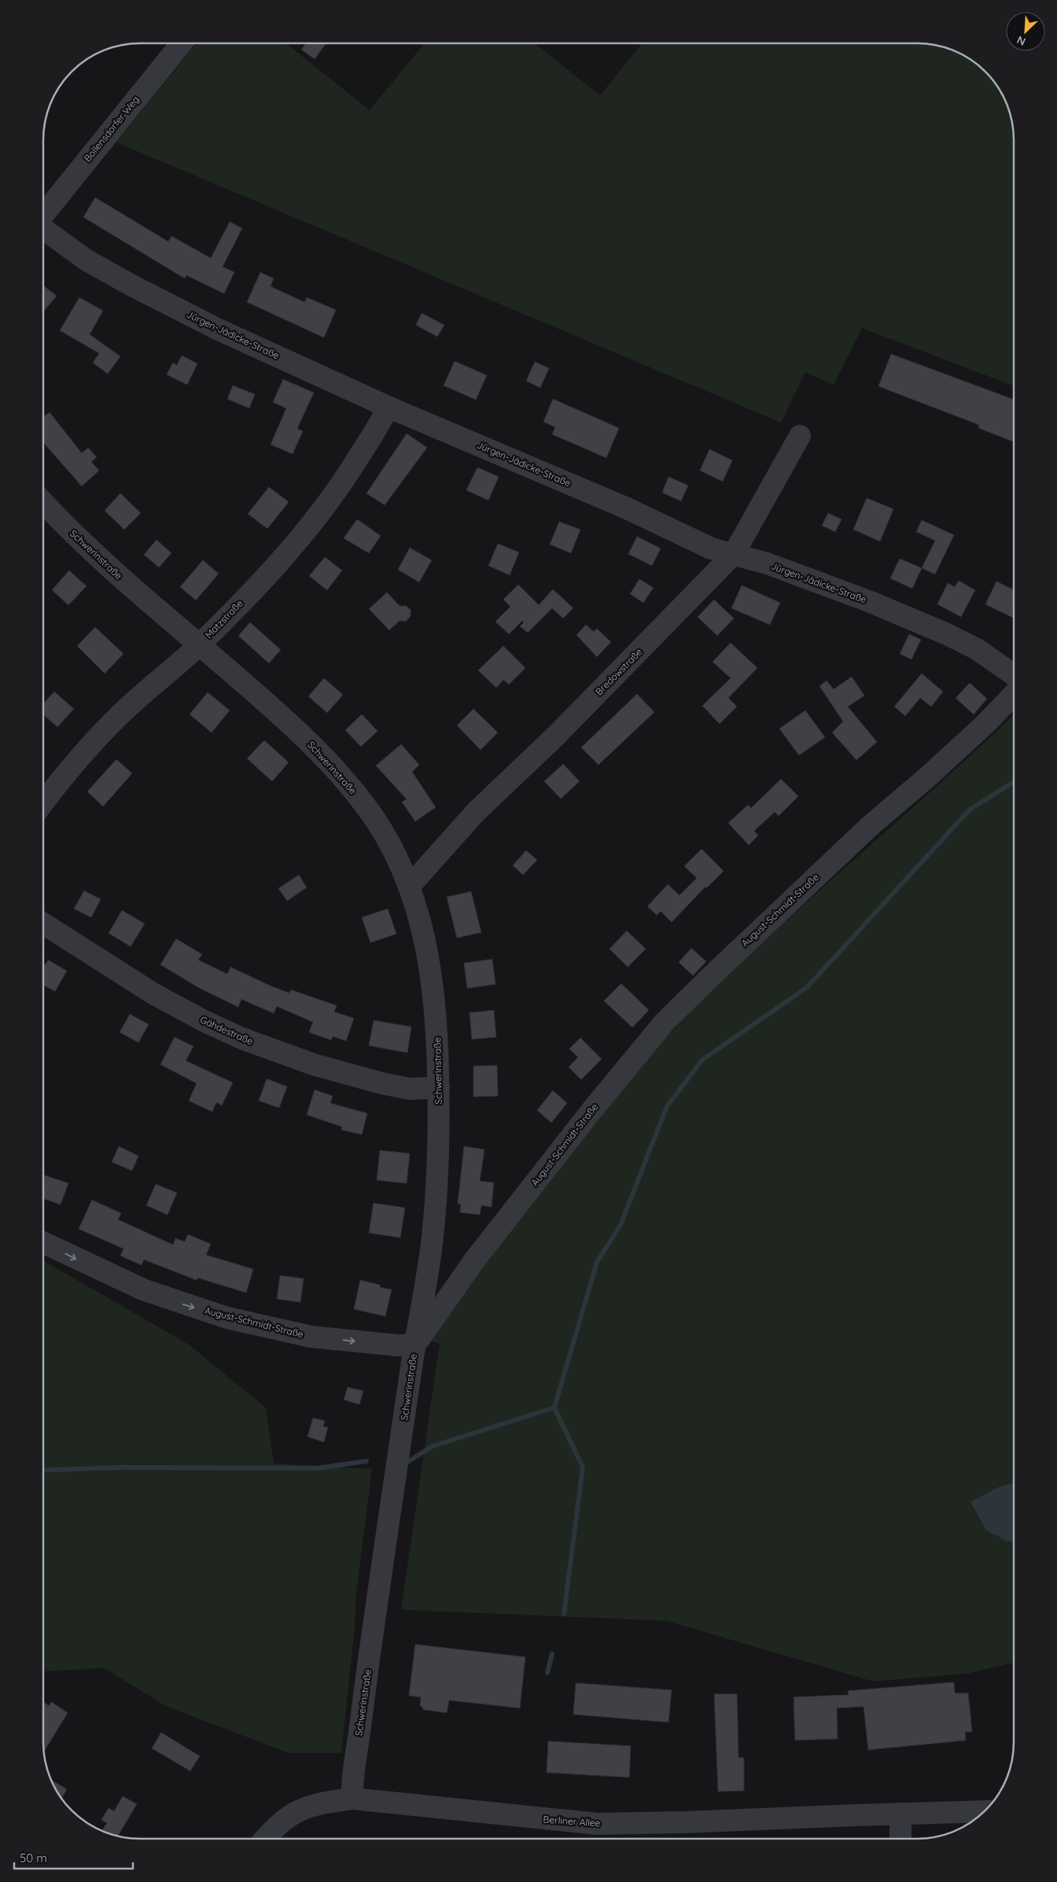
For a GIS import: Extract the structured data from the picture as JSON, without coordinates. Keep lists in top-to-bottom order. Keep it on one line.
{"streets":{"street":["Bollensdorfer Weg","Jürgen-Jädicke-Straße","Schwerinstraße","Matzstraße","Bredowstraße","August-Schmidt-Straße","Gähdestraße","Berliner Allee"]},"crossings":[["Jürgen-Jädicke-Straße","Matzstraße"],["Jürgen-Jädicke-Straße","Bredowstraße"],["Schwerinstraße","Matzstraße"],["Schwerinstraße","Bredowstraße"],["Schwerinstraße","August-Schmidt-Straße"],["Schwerinstraße","Gähdestraße"],["Schwerinstraße","Berliner Allee"]],"scale_bar":"50 m","north":"bottom left"}
